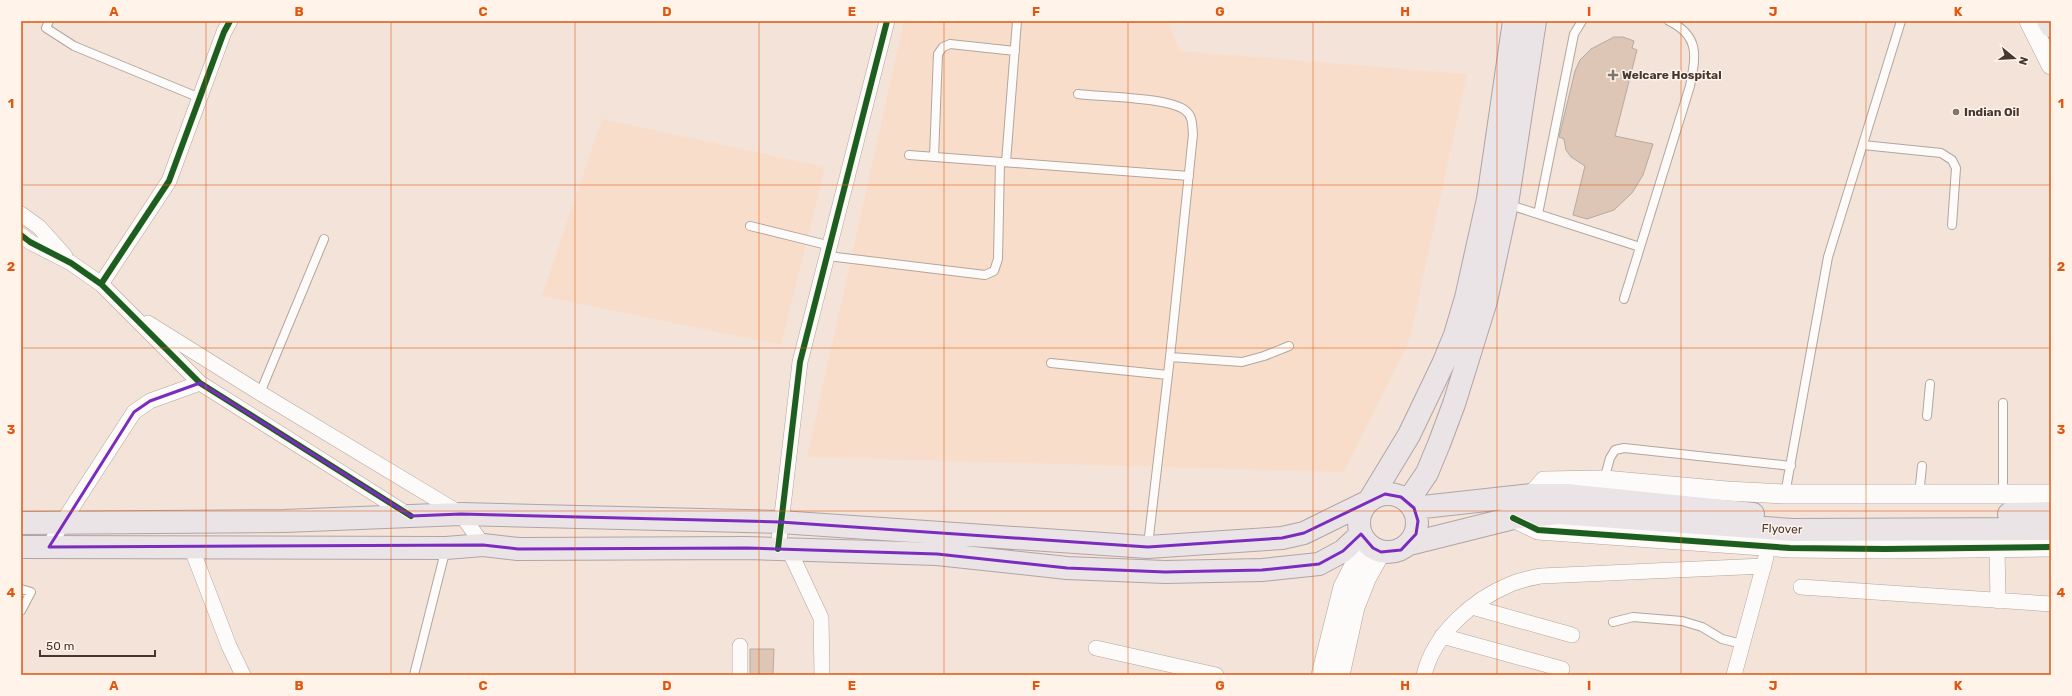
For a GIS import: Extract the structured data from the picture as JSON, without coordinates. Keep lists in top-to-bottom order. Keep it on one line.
{"streets":{"main road":["Flyover"]},"places":{"health":["Welcare Hospital"],"other":["Indian Oil"]},"scale_bar":"50 m","north":"right","grid":{"columns":["A","B","C","D","E","F","G","H","I","J","K"],"rows":["1","2","3","4"]}}
